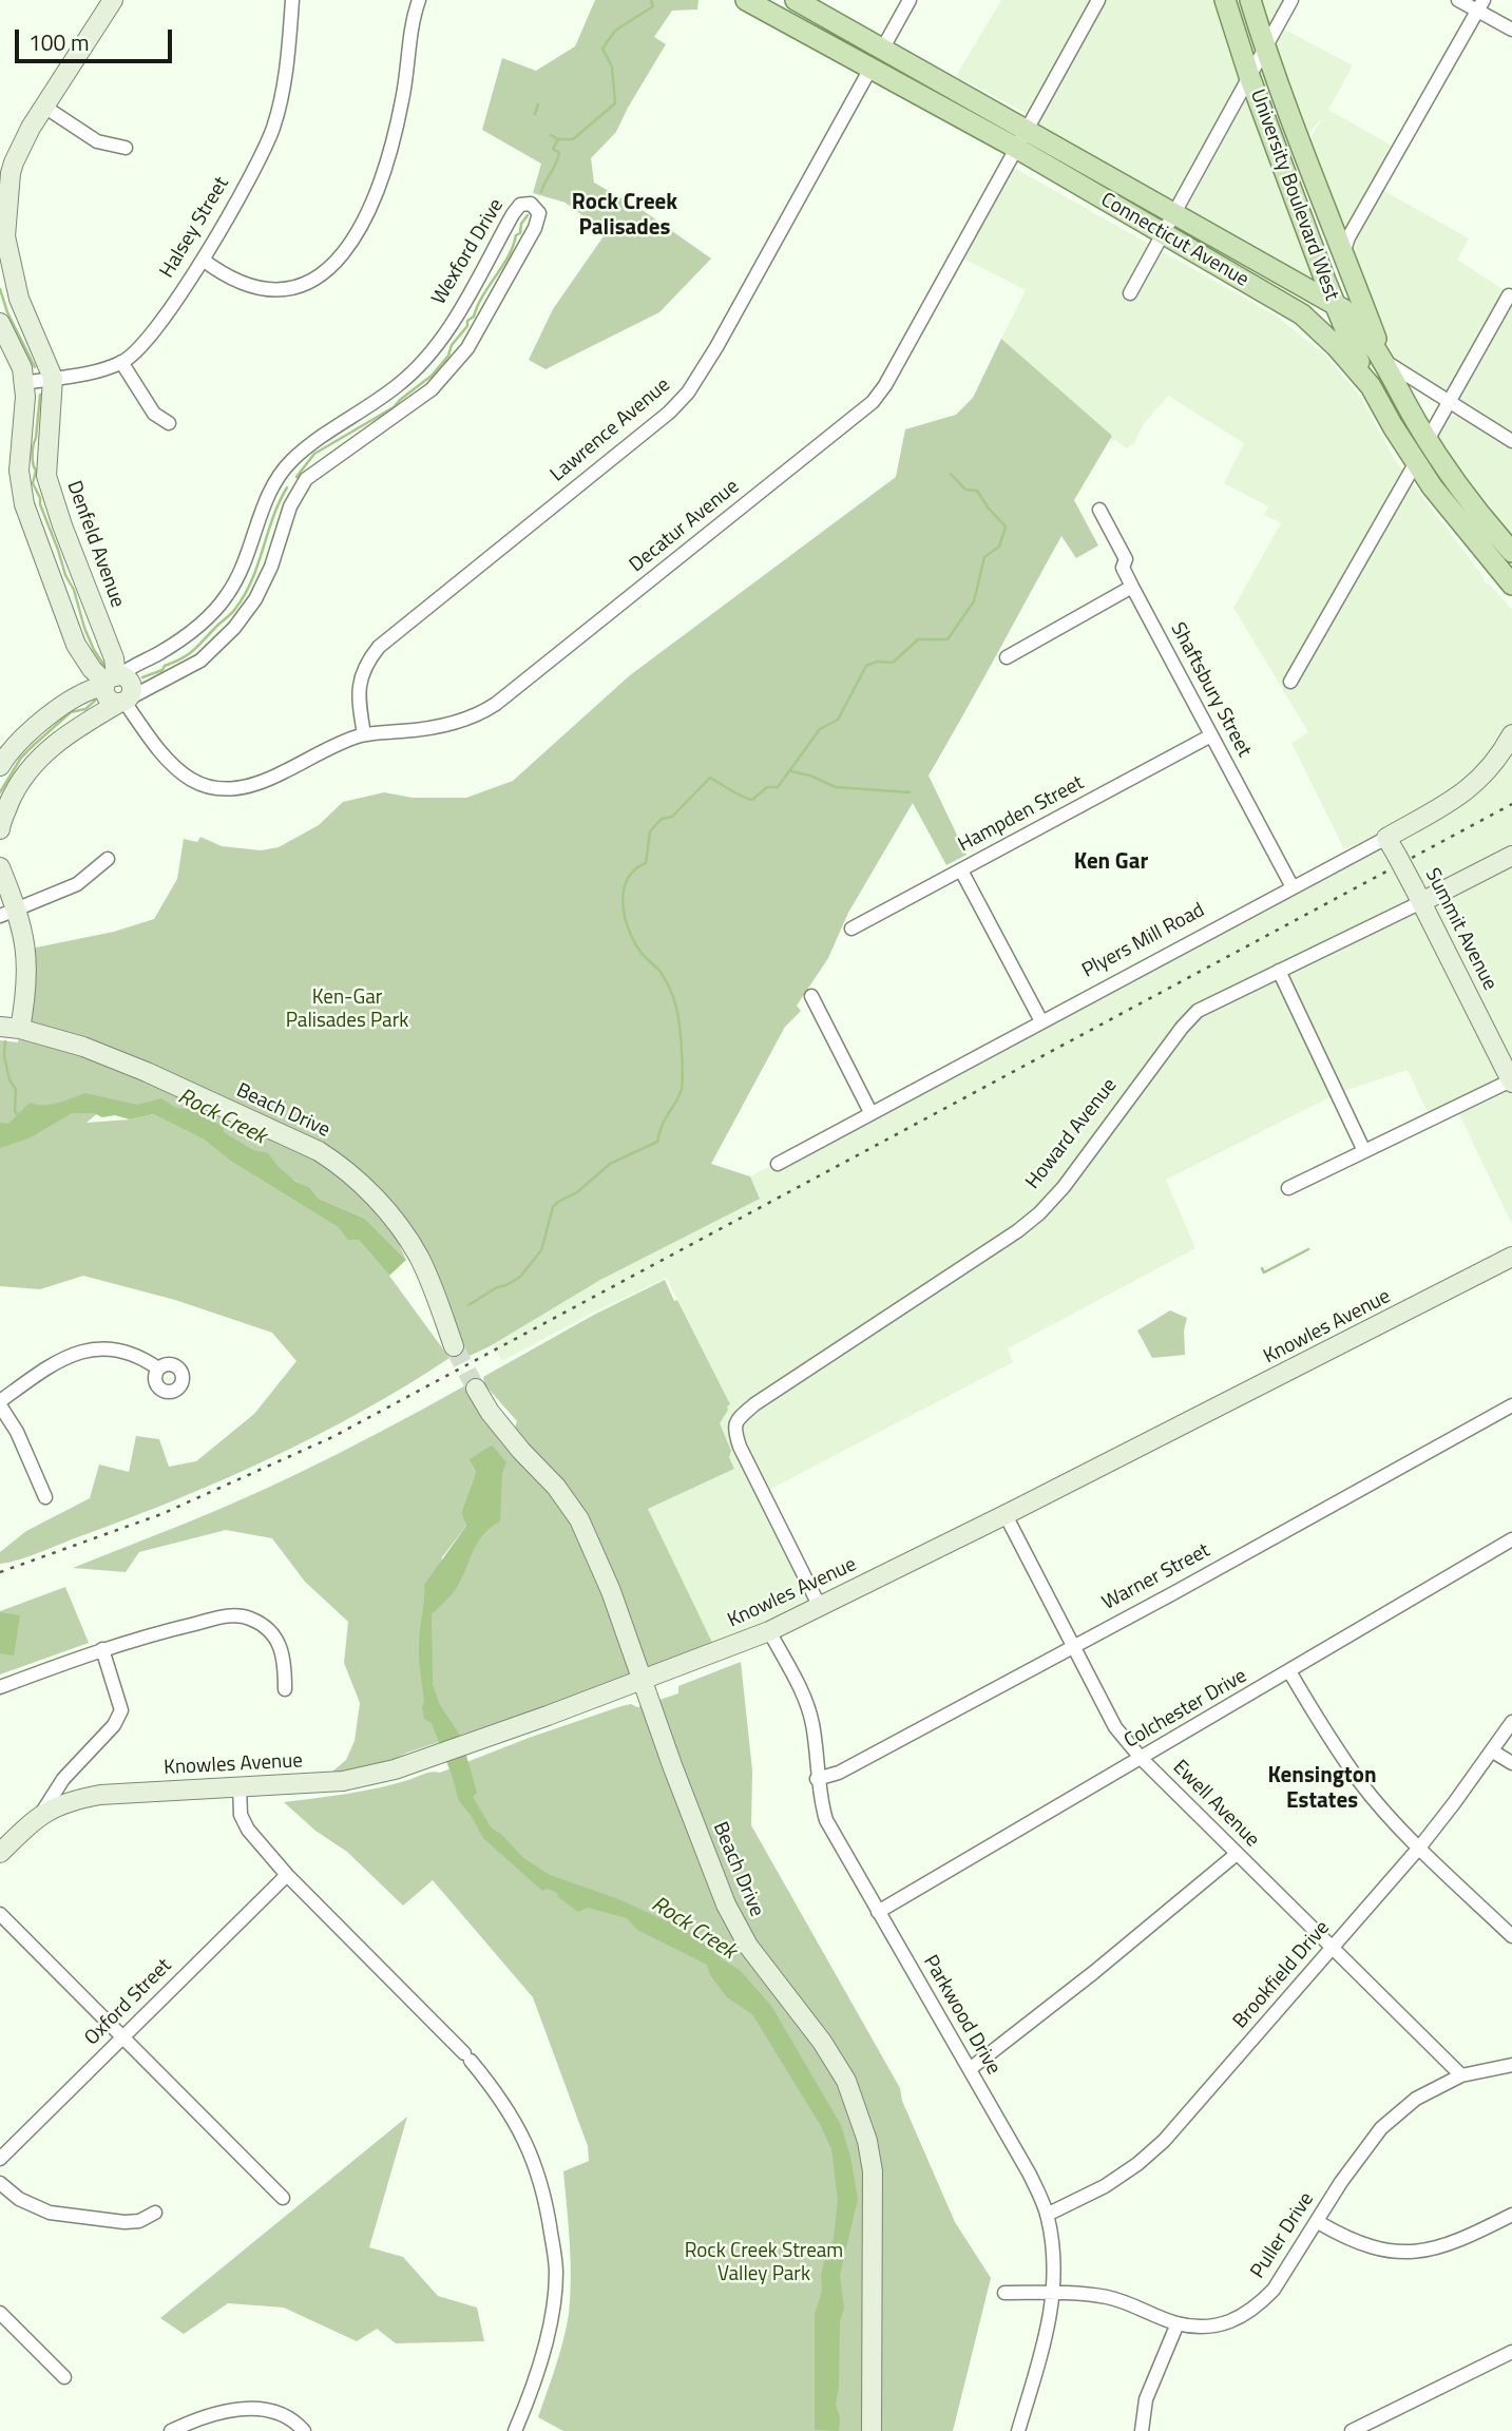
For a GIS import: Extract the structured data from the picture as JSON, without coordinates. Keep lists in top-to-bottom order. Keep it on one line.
{"streets":{"main road":["University Boulevard West","Connecticut Avenue"],"street":["Halsey Street","Wexford Drive","Lawrence Avenue","Decatur Avenue","Denfeld Avenue","Shaftsbury Street","Hampden Street","Summit Avenue","Plyers Mill Road","Beach Drive","Howard Avenue","Knowles Avenue","Warner Street","Colchester Drive","Ewell Avenue","Brookfield Drive","Oxford Street","Parkwood Drive","Puller Drive"]},"crossings":[["University Boulevard West","Connecticut Avenue"],["Halsey Street","Denfeld Avenue"],["Connecticut Avenue","Lawrence Avenue"],["Connecticut Avenue","Decatur Avenue"],["Wexford Drive","Decatur Avenue"],["Wexford Drive","Denfeld Avenue"],["Lawrence Avenue","Decatur Avenue"],["Shaftsbury Street","Hampden Street"],["Shaftsbury Street","Plyers Mill Road"],["Summit Avenue","Plyers Mill Road"],["Summit Avenue","Howard Avenue"],["Beach Drive","Knowles Avenue"],["Howard Avenue","Knowles Avenue"],["Knowles Avenue","Ewell Avenue"],["Knowles Avenue","Parkwood Drive"],["Warner Street","Ewell Avenue"],["Warner Street","Parkwood Drive"],["Colchester Drive","Ewell Avenue"],["Colchester Drive","Parkwood Drive"],["Ewell Avenue","Brookfield Drive"],["Ewell Avenue","Puller Drive"],["Brookfield Drive","Parkwood Drive"],["Parkwood Drive","Puller Drive"]],"districts":["Rock Creek Palisades","Ken Gar","Kensington Estates"],"water":["Rock Creek"],"parks":["Ken-Gar Palisades Park","Rock Creek Stream Valley Park"],"scale_bar":"100 m"}
